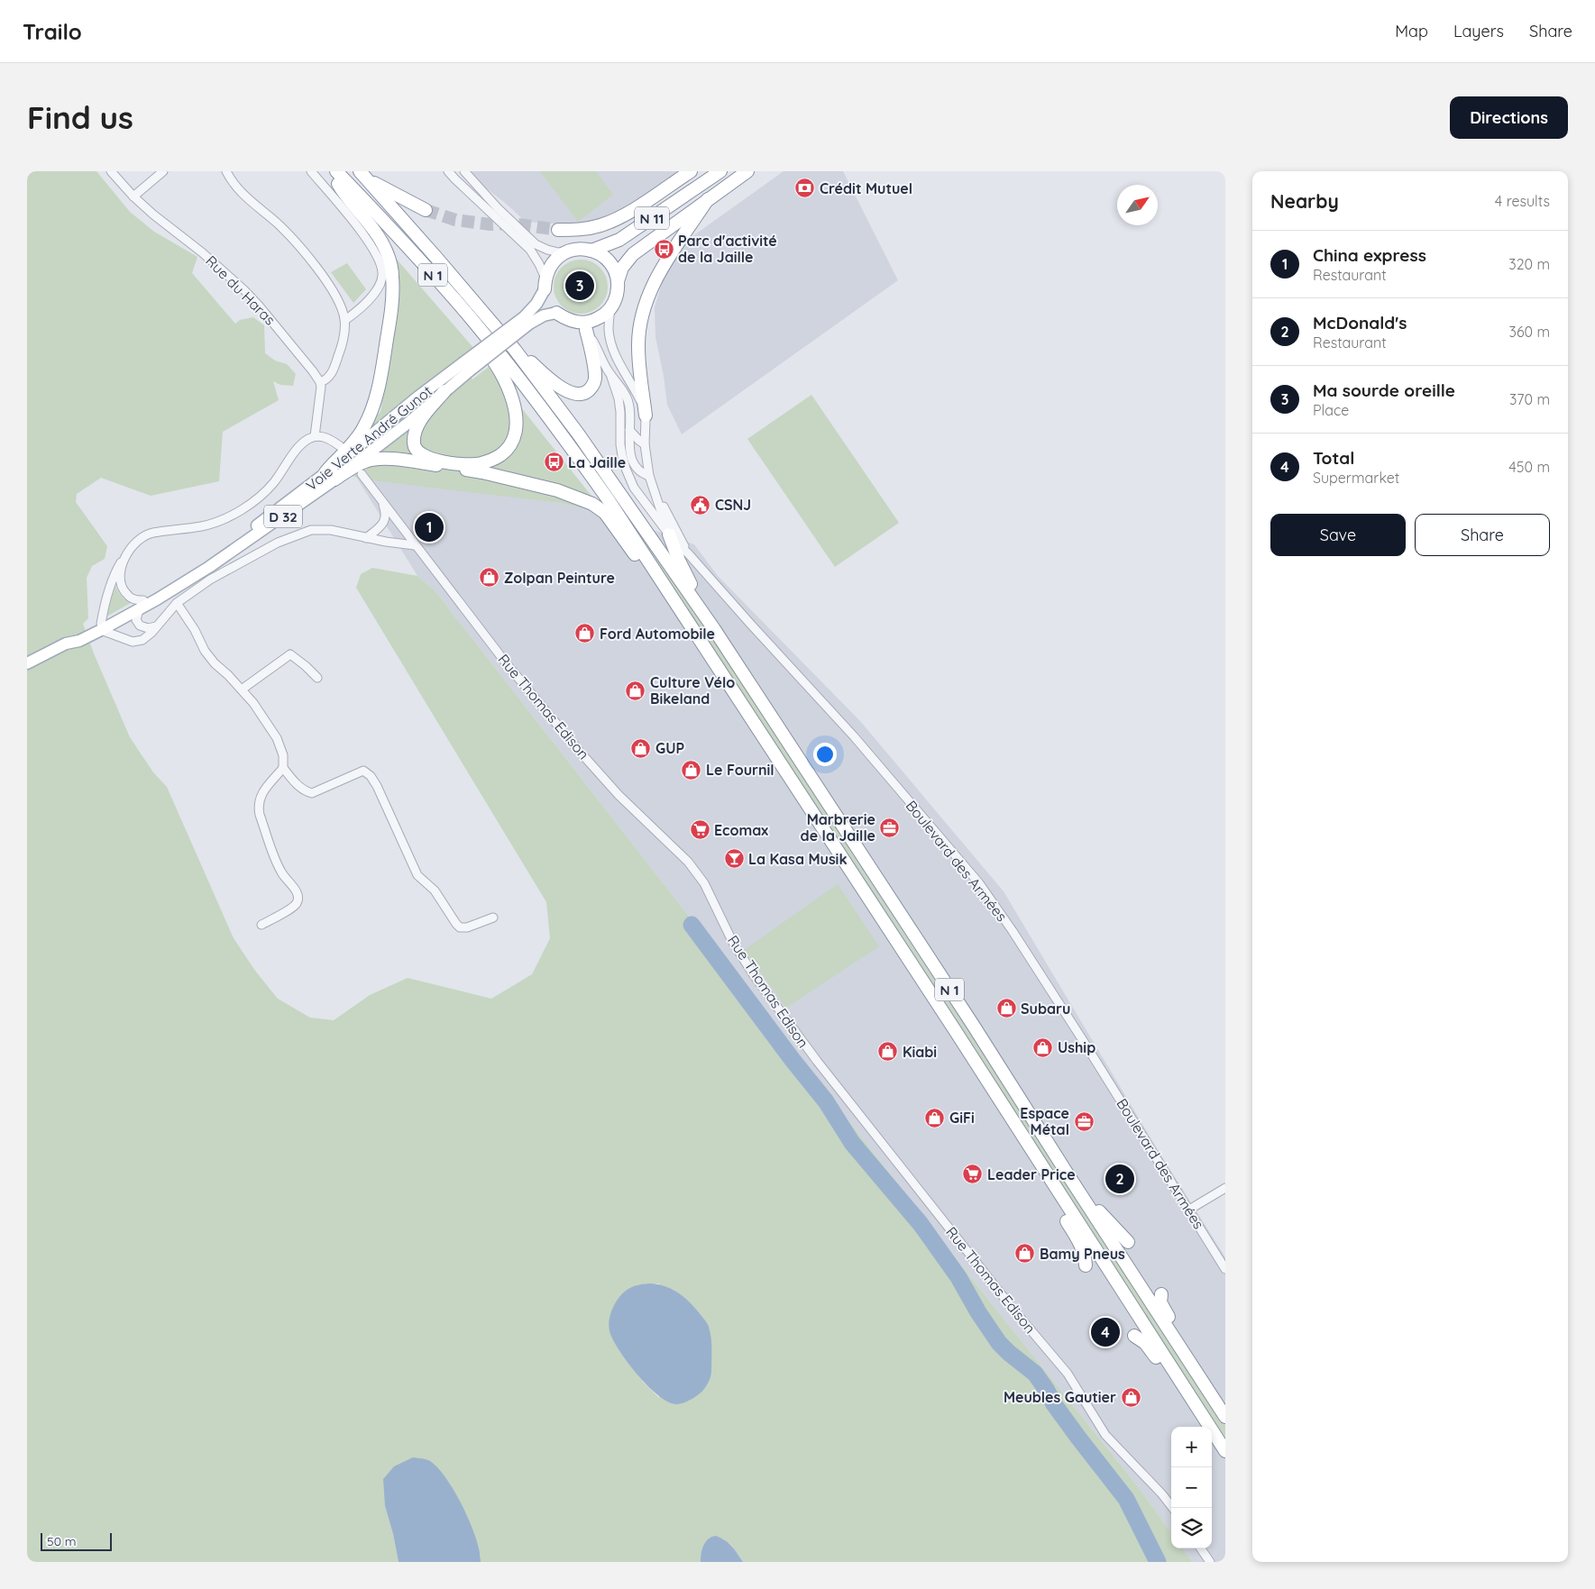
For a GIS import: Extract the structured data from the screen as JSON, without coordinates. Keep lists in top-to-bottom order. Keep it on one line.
{"streets":{"highway":["N 11","N 1"],"main road":["Voie Verte André Gunot","D 32"],"street":["Rue du Haras","Rue Thomas Edison","Boulevard des Armées"]},"places":{"bank":["Crédit Mutuel"],"bus stop":["Parc d'activité de la Jaille","La Jaille"],"public building":["CSNJ"],"shop":["Zolpan Peinture","Ford Automobile","Culture Vélo Bikeland","GUP","Le Fournil","Subaru","Uship","Kiabi","GiFi","Bamy Pneus","Meubles Gautier"],"office":["Marbrerie de la Jaille","Espace Métal"],"supermarket":["Ecomax","Leader Price"],"bar":["La Kasa Musik"]},"scale_bar":"50 m","north":"top right","page":{"header":"Trailo","nav":["Map","Layers","Share"],"buttons":["Directions",["Save","Share"]],"title":"Find us","heading":["Nearby","4 results"],"list":[{"mark":"1","name":"China express","note":"Restaurant","value":"320 m"},{"mark":"2","name":"McDonald's","note":"Restaurant","value":"360 m"},{"mark":"3","name":"Ma sourde oreille","note":"Place","value":"370 m"},{"mark":"4","name":"Total","note":"Supermarket","value":"450 m"}],"pins":["3","1","2","4"],"map_buttons":["+","−"],"scale":"50 m"}}
